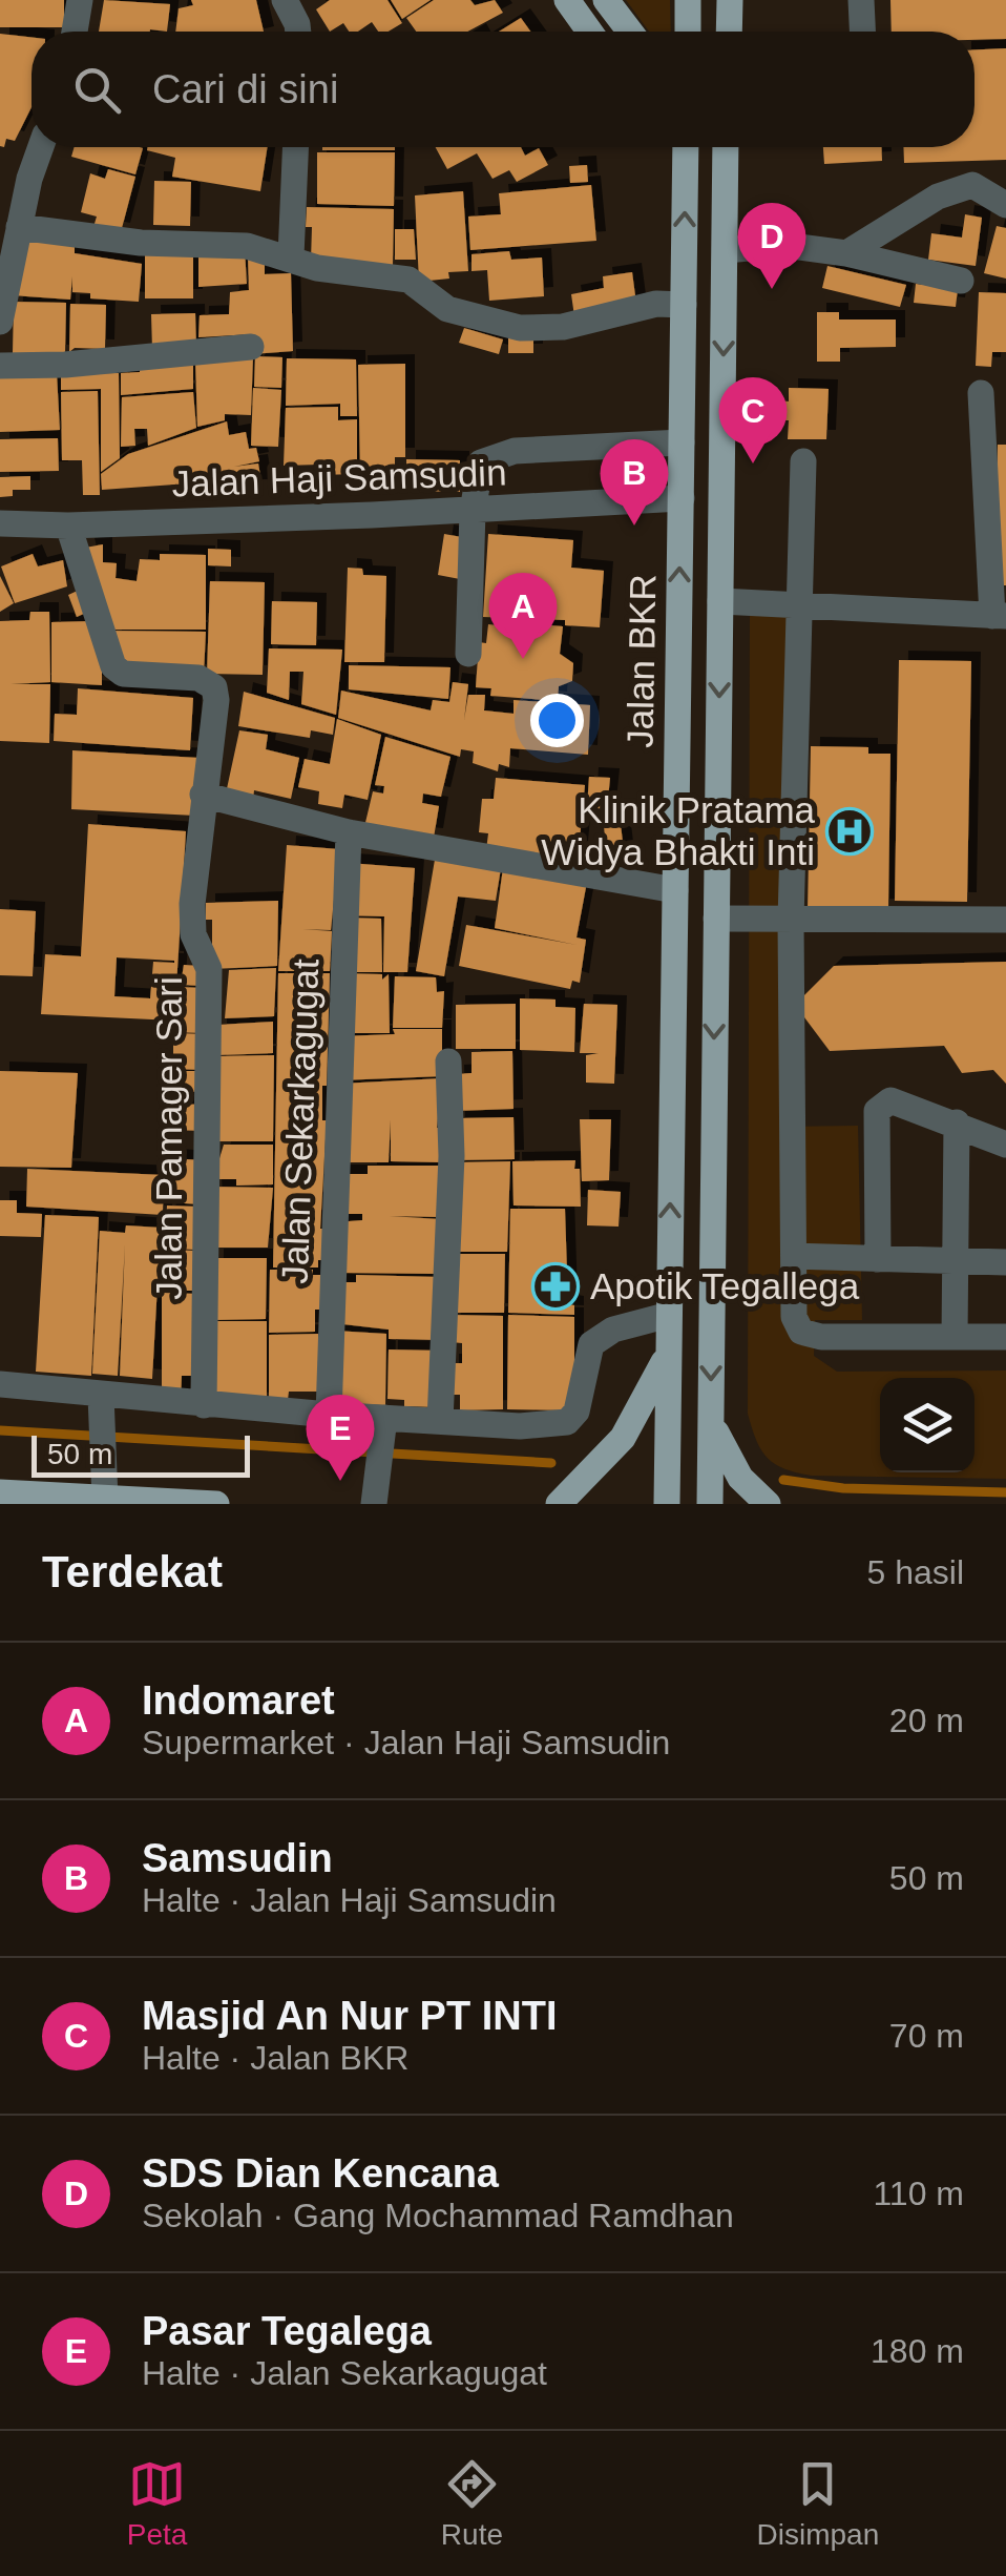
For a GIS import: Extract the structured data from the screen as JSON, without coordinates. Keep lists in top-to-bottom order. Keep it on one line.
{"streets":{"main road":["Jalan BKR"],"street":["Jalan Haji Samsudin","Jalan Sekarkagugat","Jalan Pamager Sari"]},"crossings":[["Jalan Haji Samsudin","Jalan BKR"],["Jalan Haji Samsudin","Jalan Pamager Sari"]],"places":{"hospital":["Klinik Pratama Widya Bhakti Inti"],"pharmacy":["Apotik Tegallega"]},"scale_bar":"50 m","page":{"search":"Cari di sini","pins":["D","C","B","A","E"],"scale":"50 m","heading":["Terdekat","5 hasil"],"list":[{"mark":"A","name":"Indomaret","note":"Supermarket · Jalan Haji Samsudin","value":"20 m"},{"mark":"B","name":"Samsudin","note":"Halte · Jalan Haji Samsudin","value":"50 m"},{"mark":"C","name":"Masjid An Nur PT INTI","note":"Halte · Jalan BKR","value":"70 m"},{"mark":"D","name":"SDS Dian Kencana","note":"Sekolah · Gang Mochammad Ramdhan","value":"110 m"},{"mark":"E","name":"Pasar Tegalega","note":"Halte · Jalan Sekarkagugat","value":"180 m"}],"nav":["Peta","Rute","Disimpan"]}}
